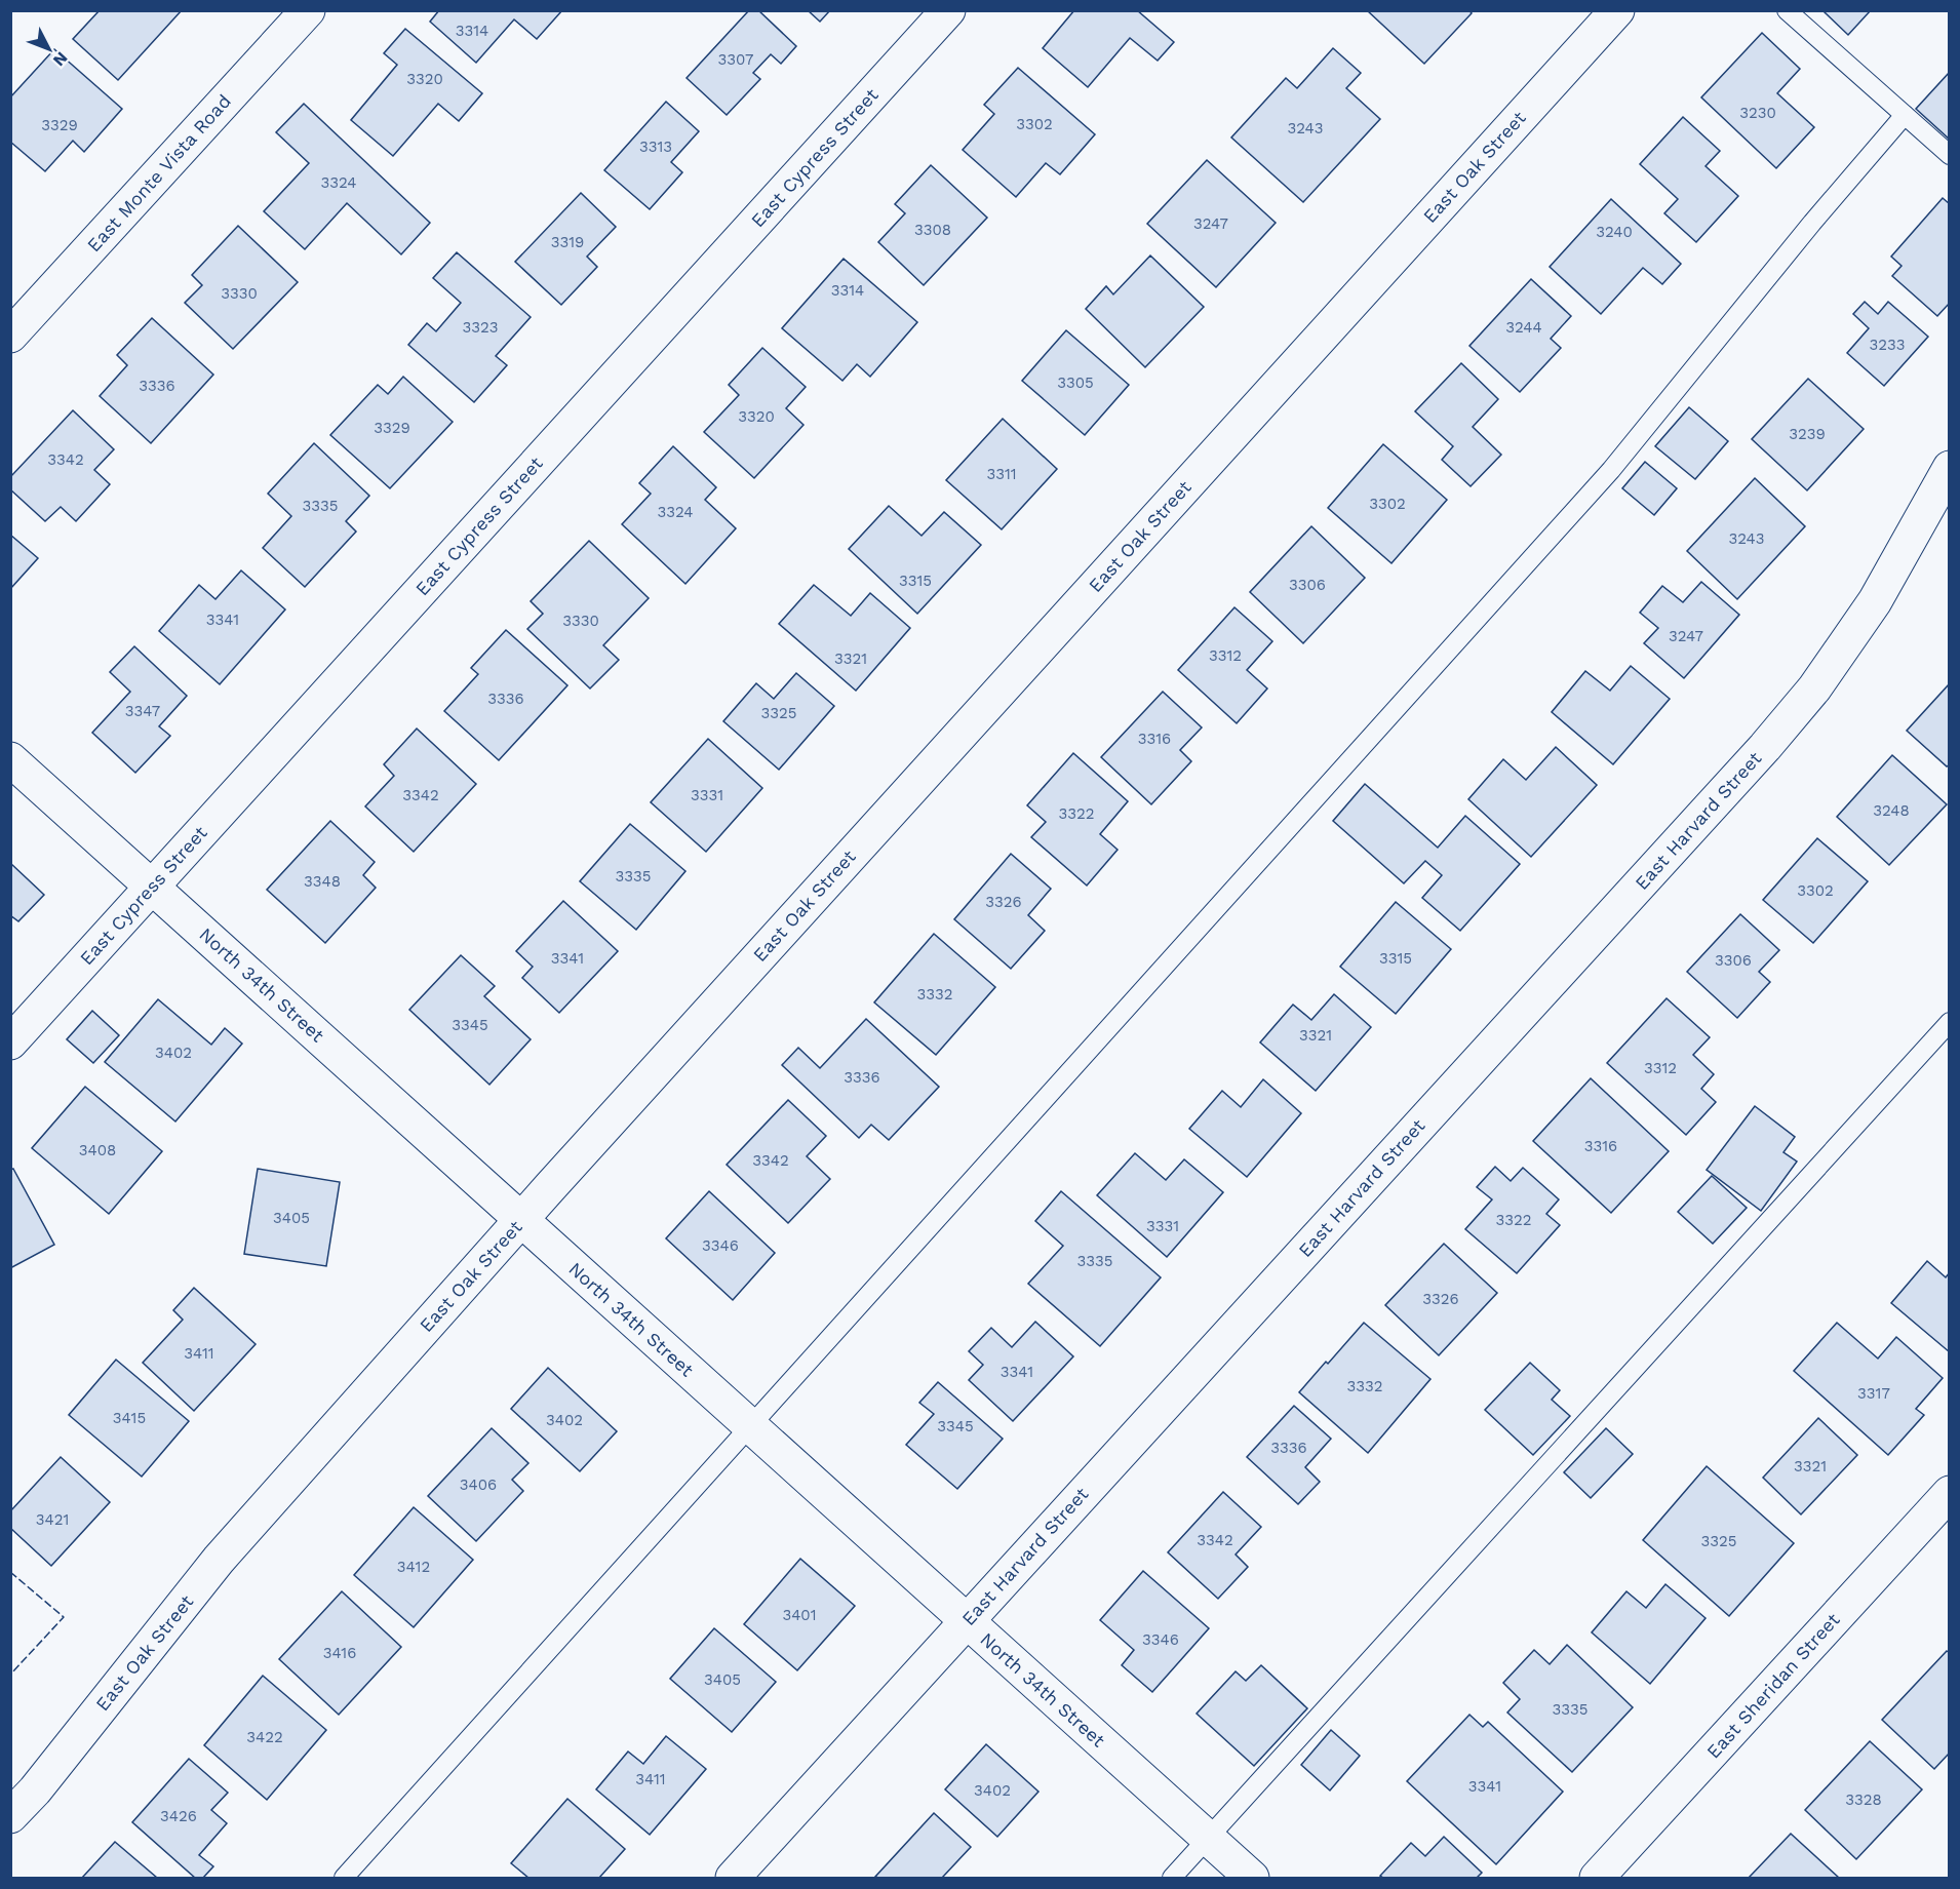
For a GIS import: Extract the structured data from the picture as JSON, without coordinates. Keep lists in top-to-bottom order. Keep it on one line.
{"streets":{"street":["East Cypress Street","East Oak Street","East Monte Vista Road","East Harvard Street","North 34th Street","East Sheridan Street"]},"crossings":[["East Cypress Street","North 34th Street"],["East Oak Street","North 34th Street"],["East Harvard Street","North 34th Street"]],"house_numbers":["3314","3307","3320","3230","3302","3329","3243","3313","3324","3247","3308","3240","3319","3314","3330","3323","3244","3233","3305","3336","3320","3329","3239","3342","3311","3302","3335","3324","3243","3315","3306","3341","3330","3247","3312","3321","3336","3347","3325","3316","3342","3331","3248","3322","3335","3348","3302","3326","3341","3315","3306","3332","3345","3321","3402","3312","3336","3316","3408","3342","3405","3322","3331","3346","3335","3326","3411","3341","3332","3317","3415","3402","3345","3336","3321","3406","3421","3342","3325","3412","3401","3346","3416","3405","3335","3422","3411","3341","3402","3328","3426"],"north":"bottom right"}
